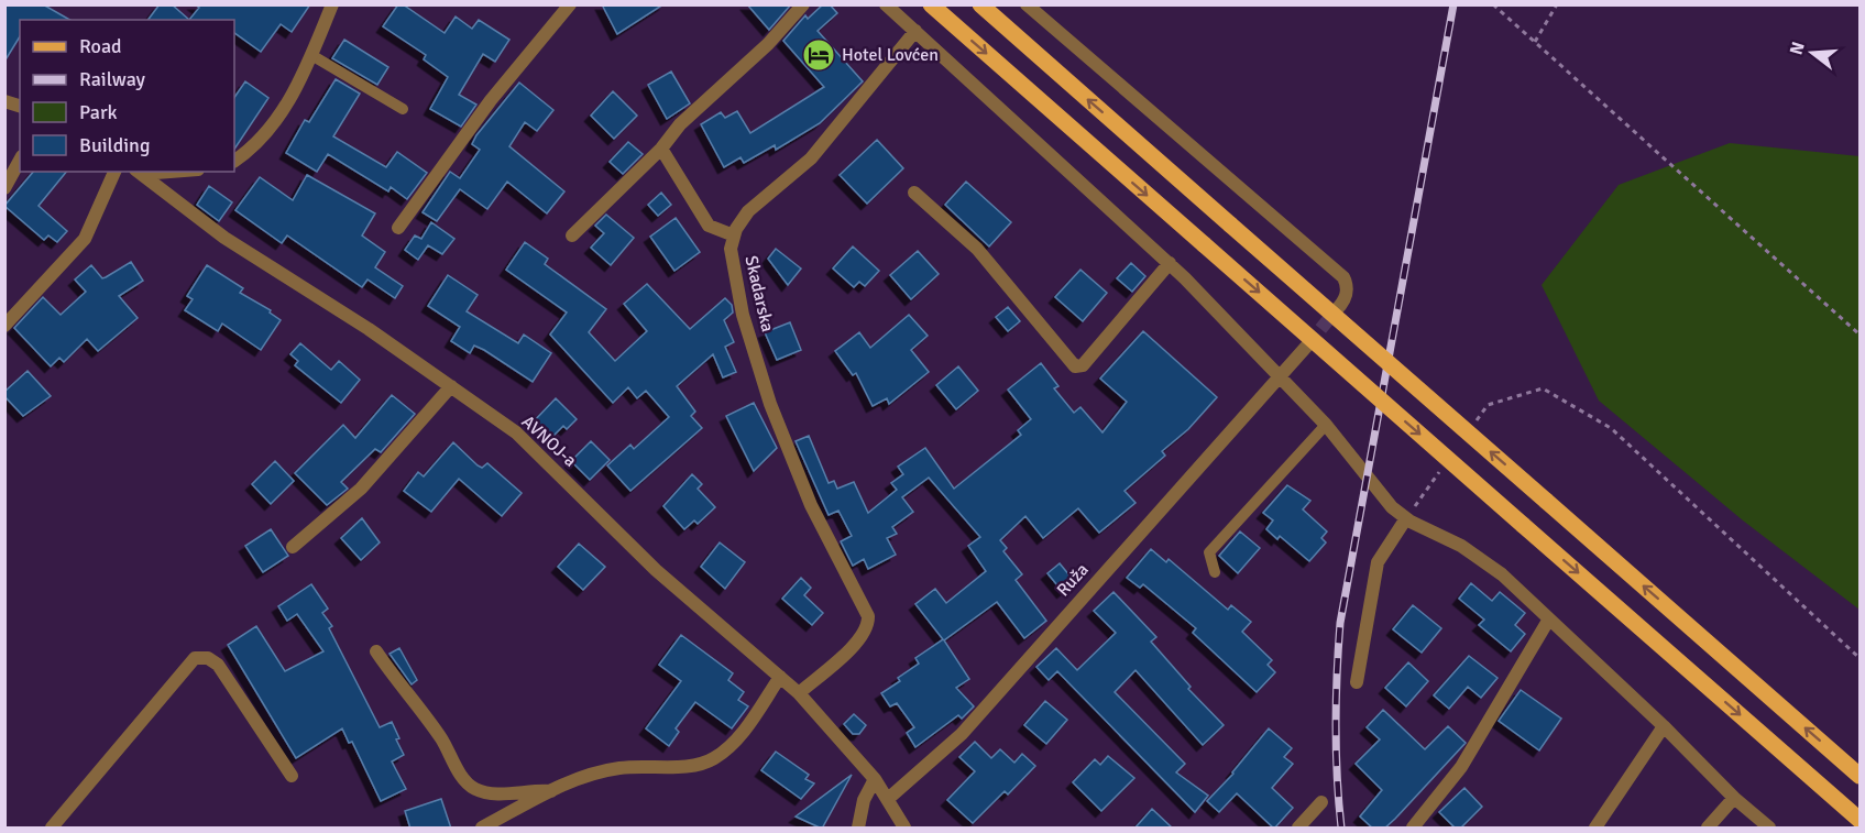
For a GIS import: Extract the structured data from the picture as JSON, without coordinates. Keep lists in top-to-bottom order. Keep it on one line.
{"streets":{"street":["Skadarska","AVNOJ-a","Ruža"]},"crossings":[["Skadarska","AVNOJ-a"],["AVNOJ-a","Ruža"]],"places":{"hotel":["Hotel Lovćen"]},"legend":["Road","Railway","Park","Building"],"north":"left"}
